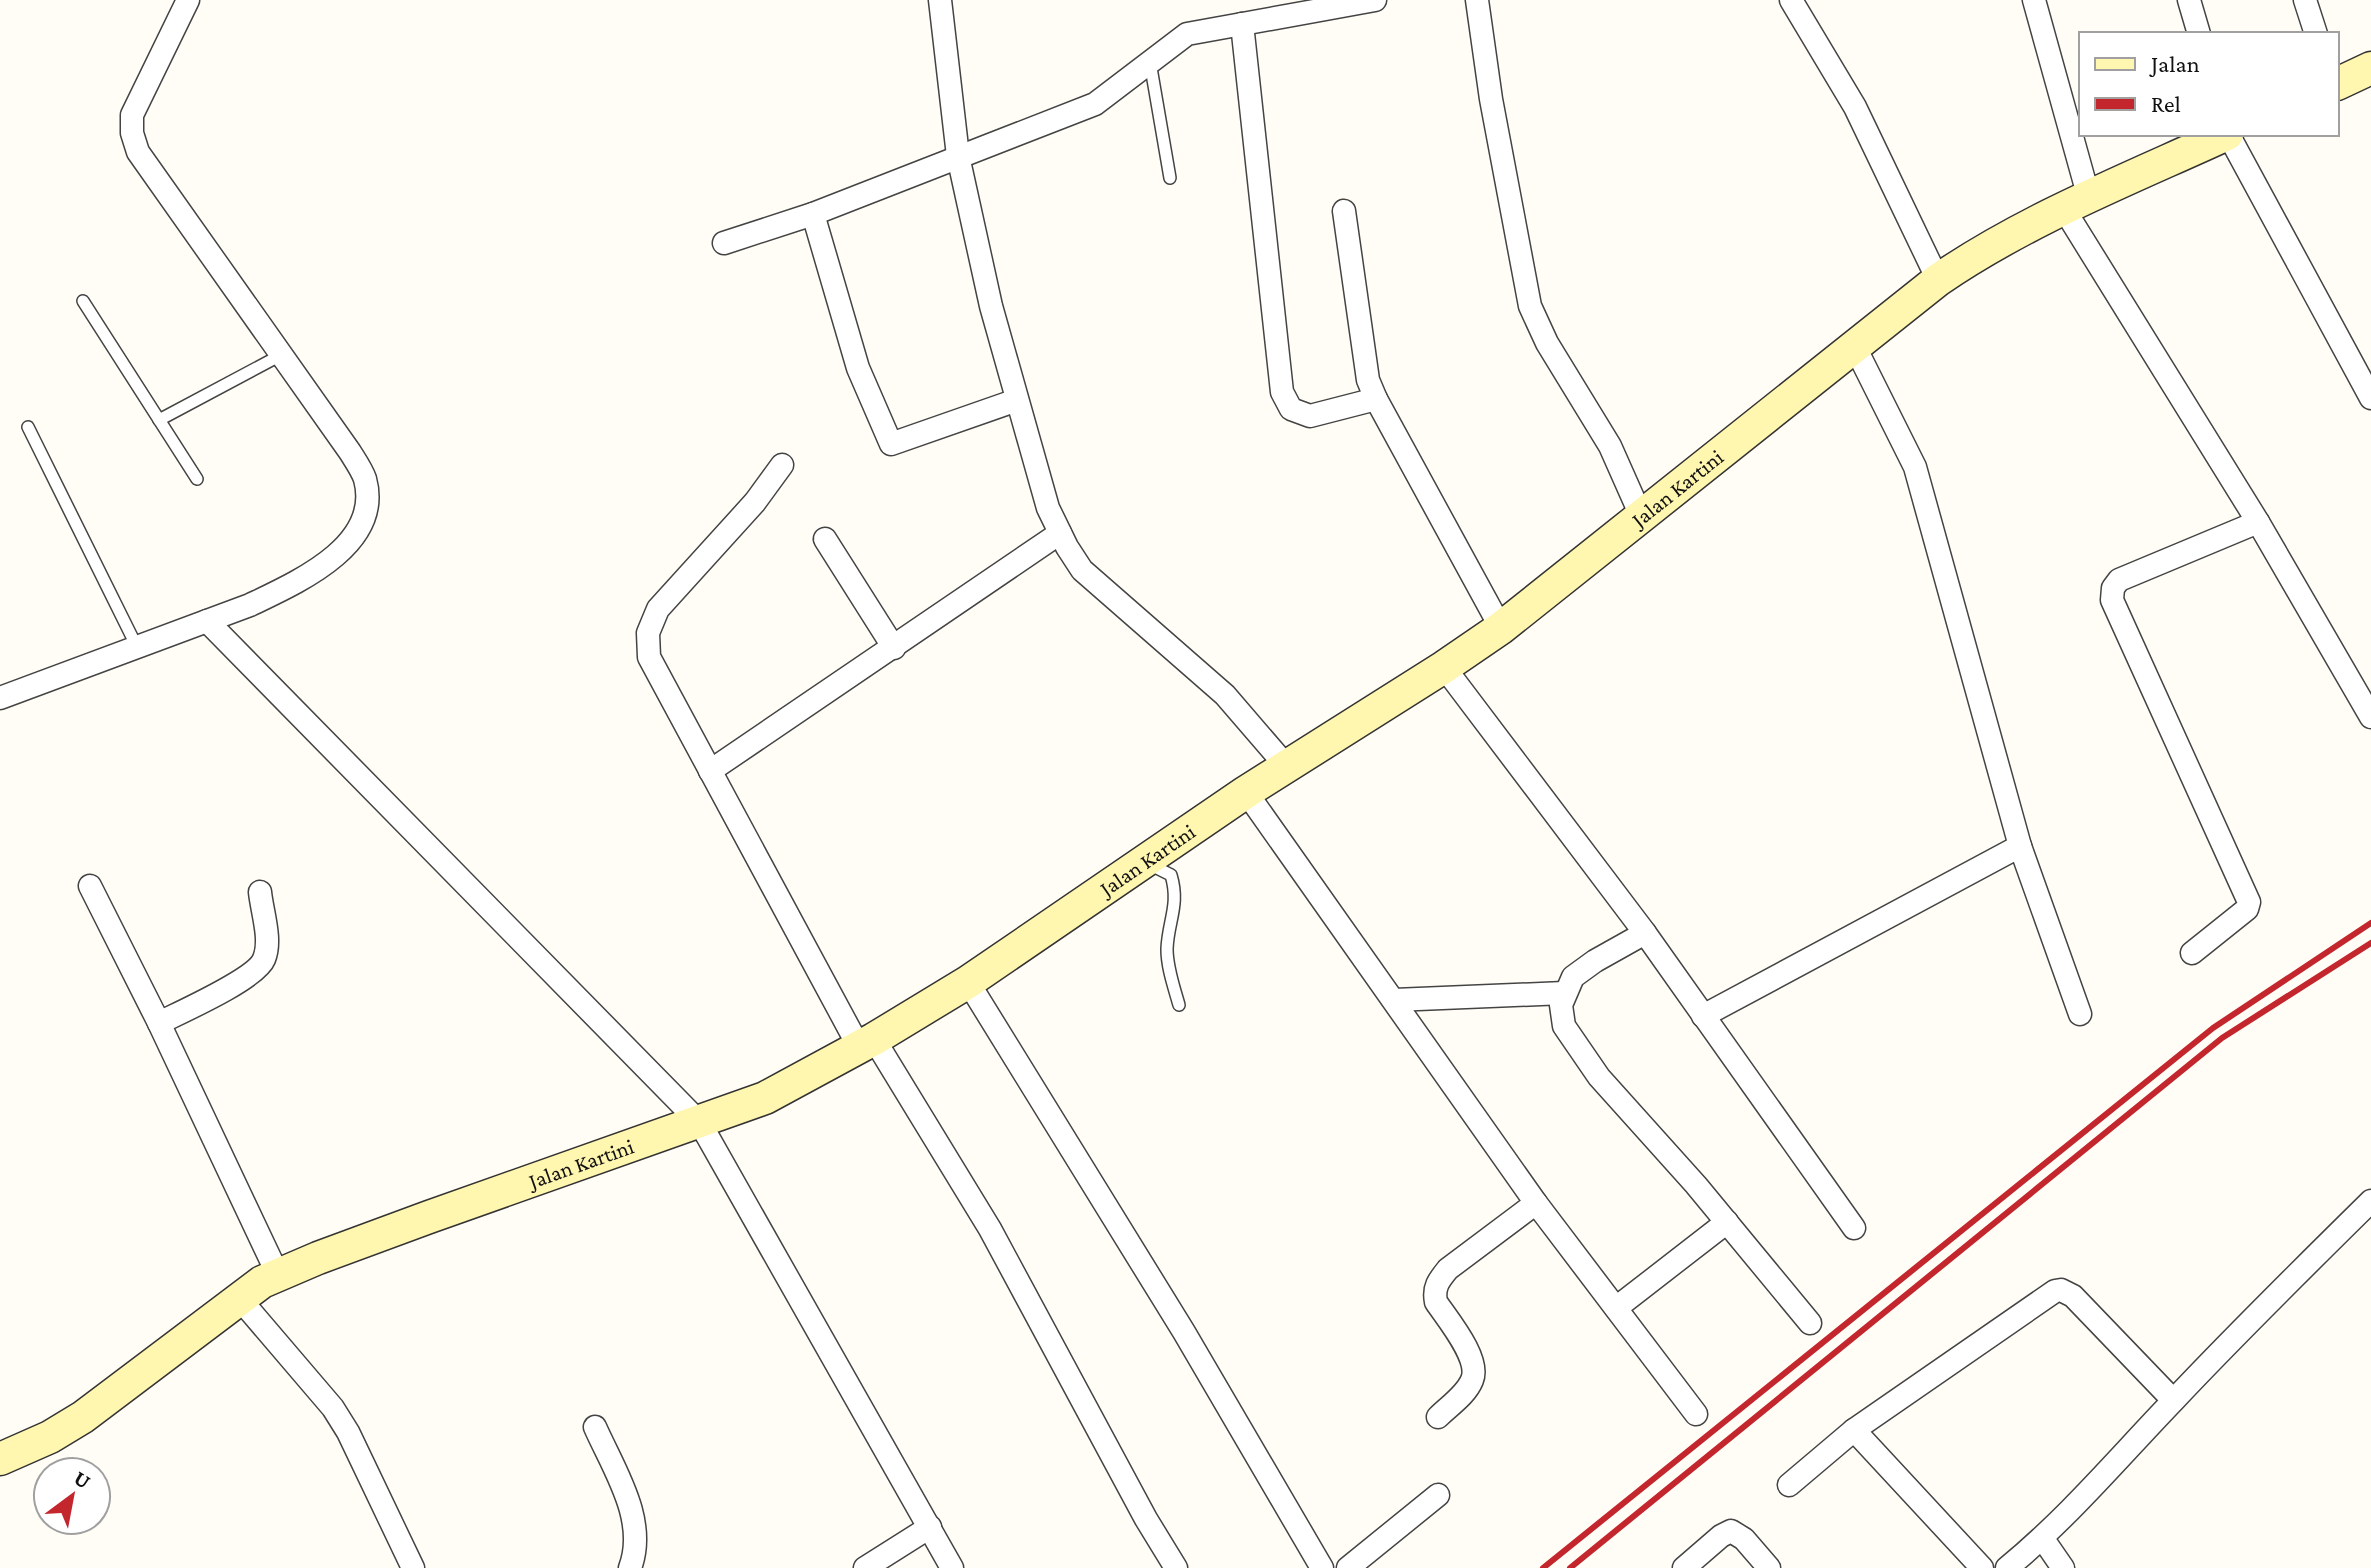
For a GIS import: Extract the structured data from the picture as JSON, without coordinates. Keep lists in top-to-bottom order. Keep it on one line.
{"streets":{"street":["Jalan Kartini"]},"legend":["Jalan","Rel"],"north":"top right"}
